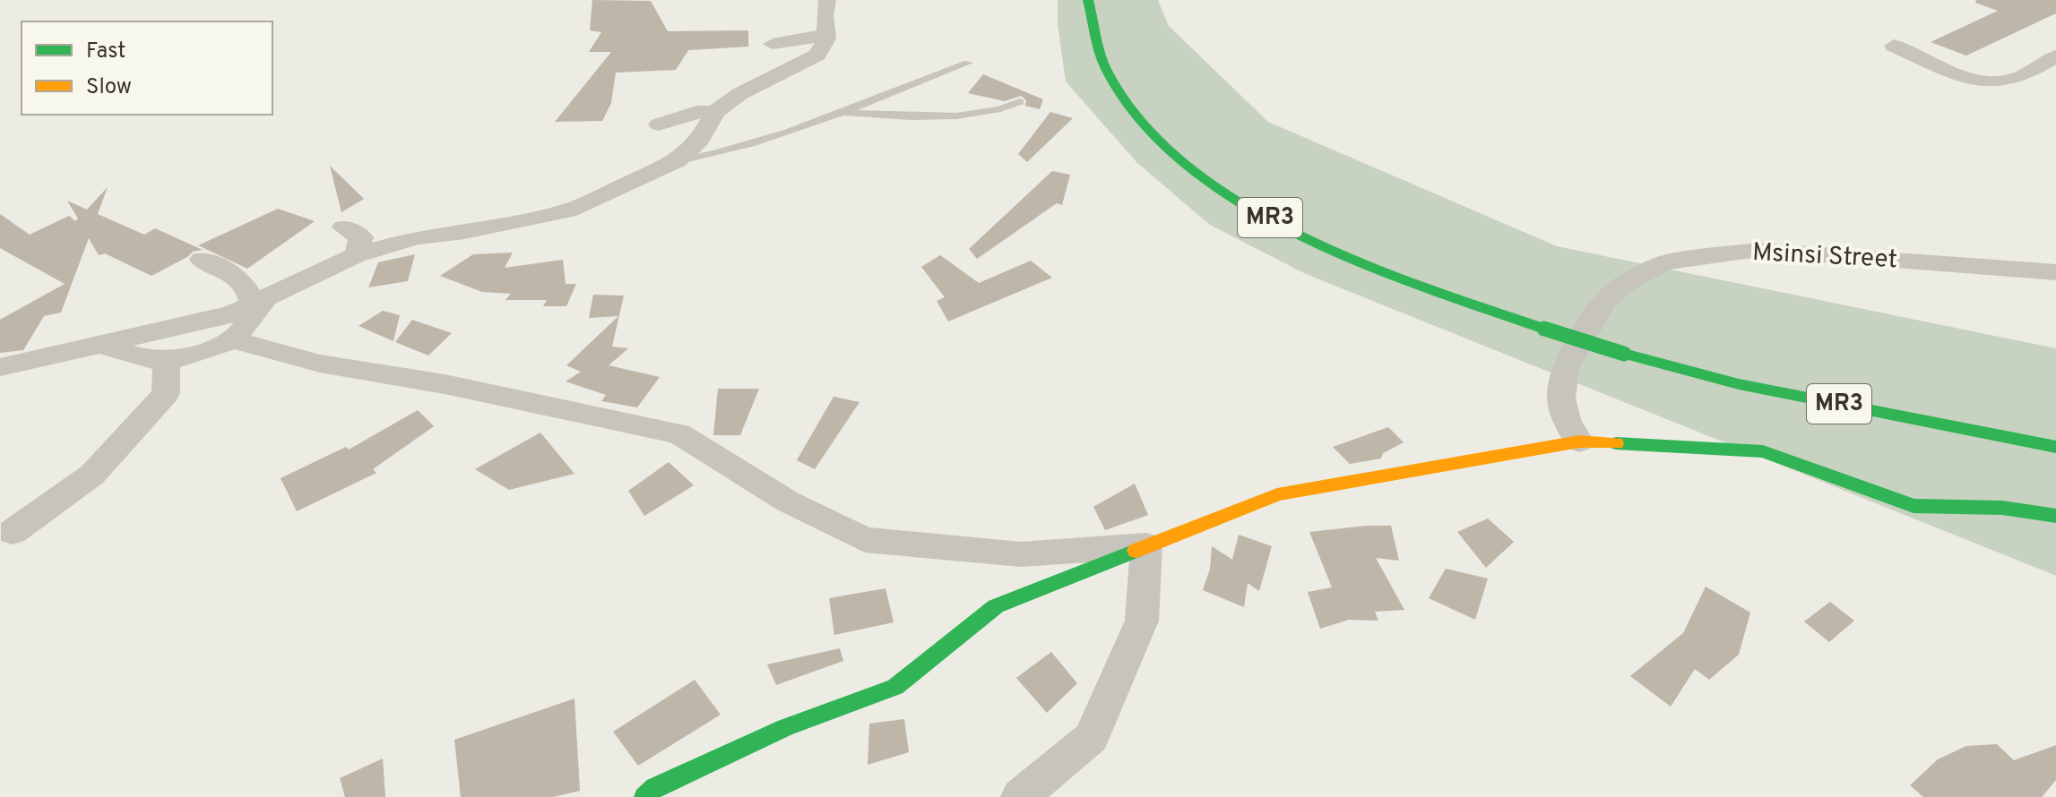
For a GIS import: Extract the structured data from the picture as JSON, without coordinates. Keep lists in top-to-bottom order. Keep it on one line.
{"streets":{"main road":["MR3"],"street":["Msinsi Street"]},"legend":["Fast","Slow"]}
